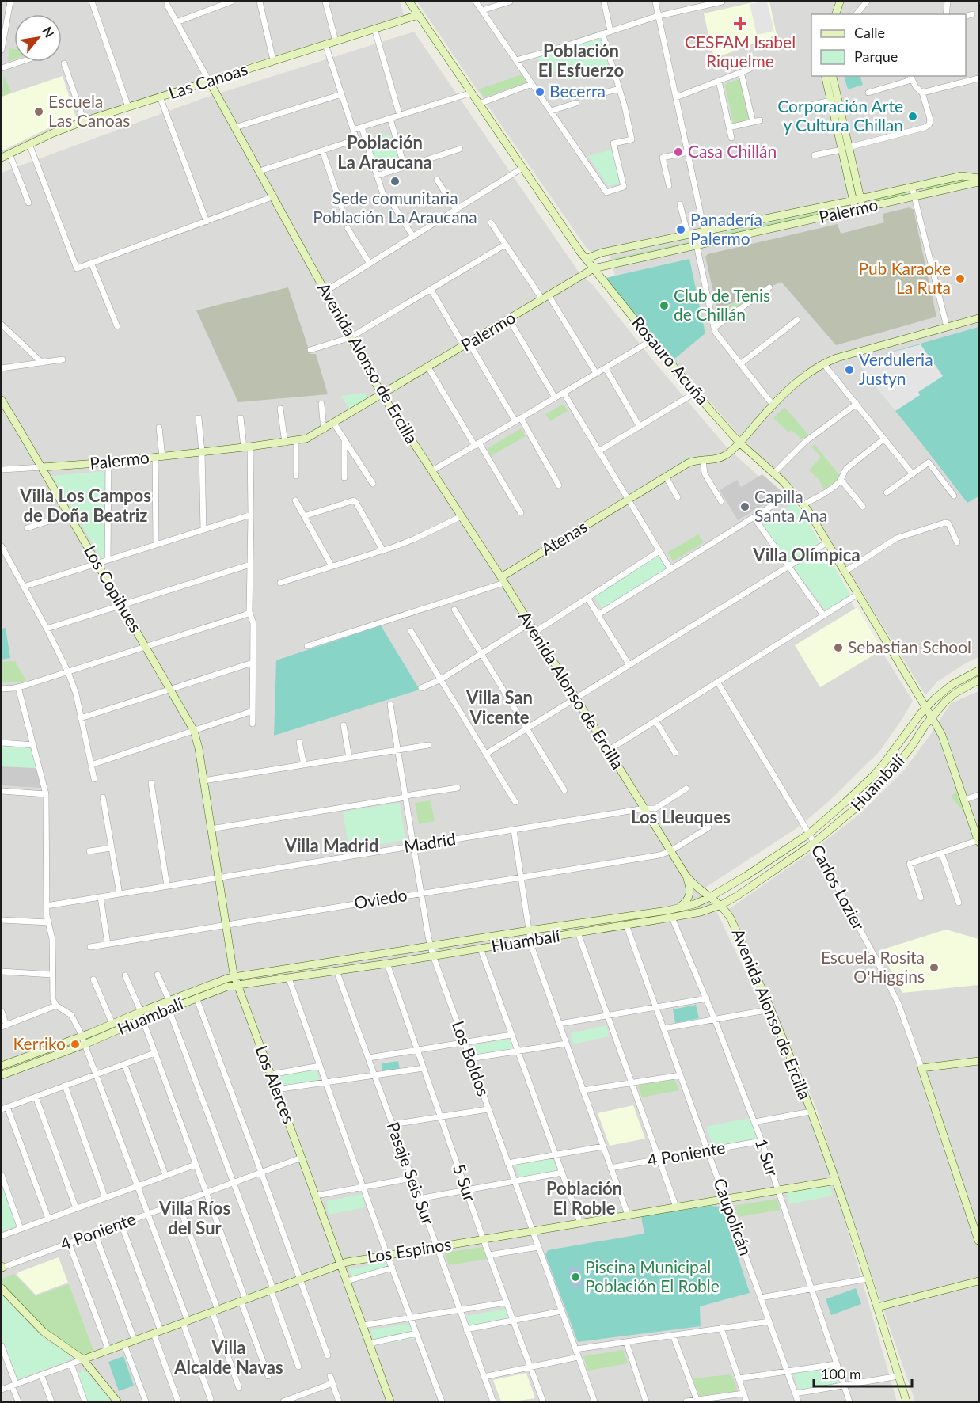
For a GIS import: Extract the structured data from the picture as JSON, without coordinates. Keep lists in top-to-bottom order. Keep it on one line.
{"streets":{"street":["Las Canoas","Palermo","Rosauro Acuña","Avenida Alonso de Ercilla","Atenas","Los Copihues","Huambalí","Madrid","Carlos Lozier","Oviedo","Los Boldos","Los Alerces","4 Poniente","1 Sur","Pasaje Seis Sur","5 Sur","Caupolicán","Los Espinos"]},"crossings":[["Las Canoas","Rosauro Acuña"],["Las Canoas","Avenida Alonso de Ercilla"],["Palermo","Rosauro Acuña"],["Palermo","Avenida Alonso de Ercilla"],["Palermo","Los Copihues"],["Rosauro Acuña","Atenas"],["Rosauro Acuña","Huambalí"],["Avenida Alonso de Ercilla","Atenas"],["Avenida Alonso de Ercilla","Huambalí"],["Avenida Alonso de Ercilla","Madrid"],["Avenida Alonso de Ercilla","Oviedo"],["Avenida Alonso de Ercilla","Los Espinos"],["Los Copihues","Los Alerces"],["Huambalí","Carlos Lozier"],["Huambalí","Los Boldos"],["Huambalí","Los Alerces"],["Huambalí","1 Sur"],["Huambalí","Pasaje Seis Sur"],["Huambalí","5 Sur"],["Huambalí","Caupolicán"],["Madrid","Los Boldos"],["Madrid","Los Alerces"],["Oviedo","Los Boldos"],["Oviedo","Los Alerces"],["Los Boldos","Los Espinos"],["Los Alerces","4 Poniente"],["Los Alerces","Los Espinos"],["4 Poniente","1 Sur"],["4 Poniente","Caupolicán"],["1 Sur","Los Espinos"],["Pasaje Seis Sur","Los Espinos"],["5 Sur","Los Espinos"],["Caupolicán","Los Espinos"]],"districts":["Población El Esfuerzo","Población La Araucana","Villa Los Campos de Doña Beatriz","Villa Olímpica","Villa San Vicente","Los Lleuques","Villa Madrid","Población El Roble","Villa Ríos del Sur","Villa Alcalde Navas"],"places":{"health":["CESFAM Isabel Riquelme"],"other":["Becerra","Escuela Las Canoas","Corporación Arte y Cultura Chillan","Casa Chillán","Sede comunitaria Población La Araucana","Panadería Palermo","Pub Karaoke La Ruta","Club de Tenis de Chillán","Verduleria Justyn","Capilla Santa Ana","Sebastian School","Escuela Rosita O'Higgins","Kerriko","Piscina Municipal Población El Roble"]},"legend":["Calle","Parque"],"scale_bar":"100 m","north":"top right"}
